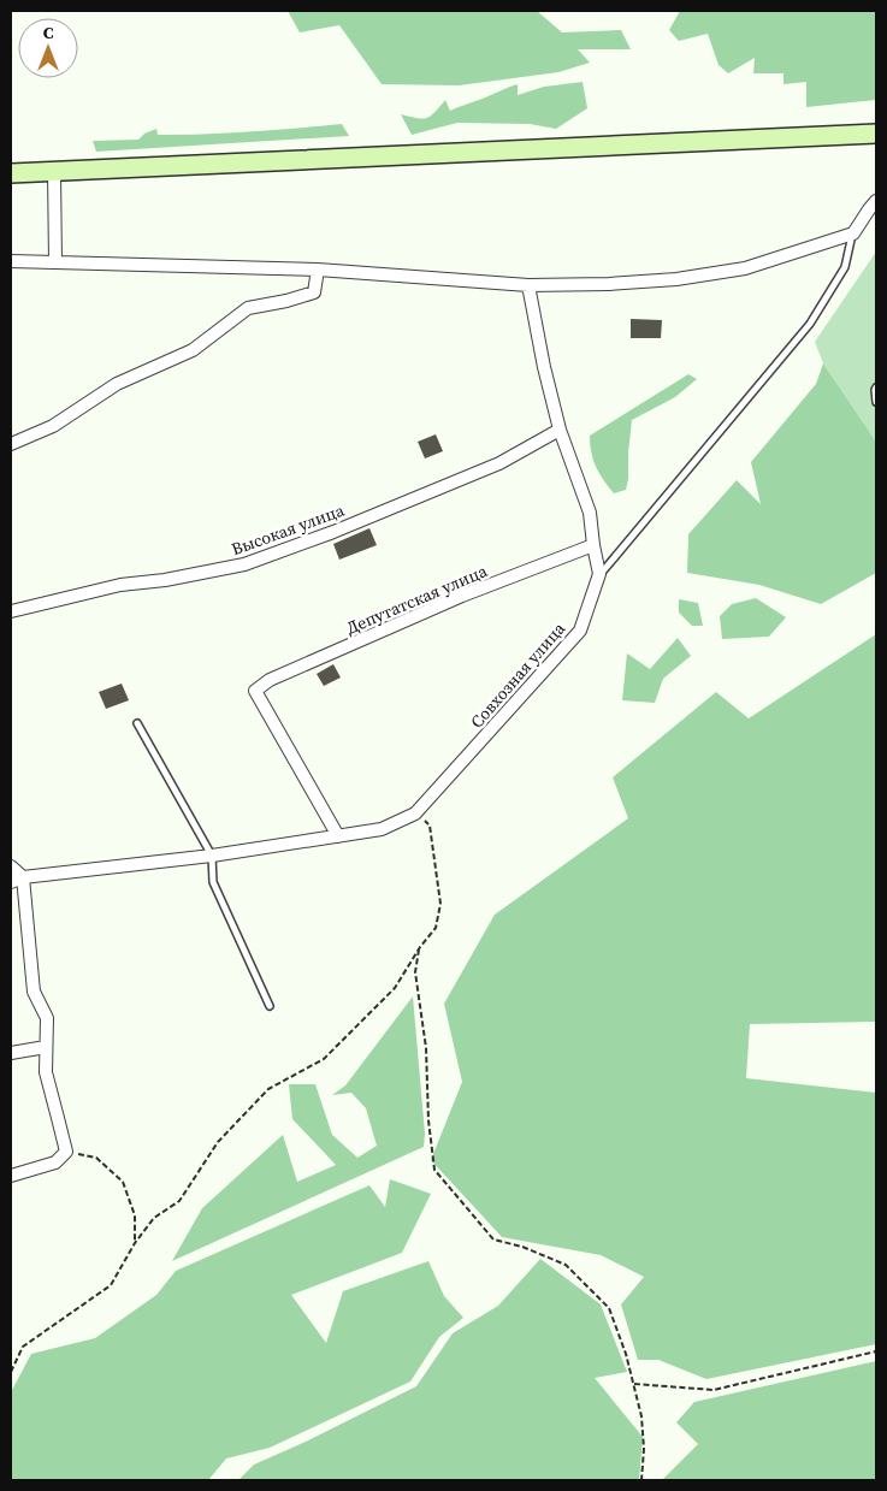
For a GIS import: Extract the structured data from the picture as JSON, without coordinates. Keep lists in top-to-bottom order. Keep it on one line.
{"streets":{"street":["Высокая улица","Депутатская улица","Совхозная улица"]},"crossings":[["Депутатская улица","Совхозная улица"]],"north":"top"}
